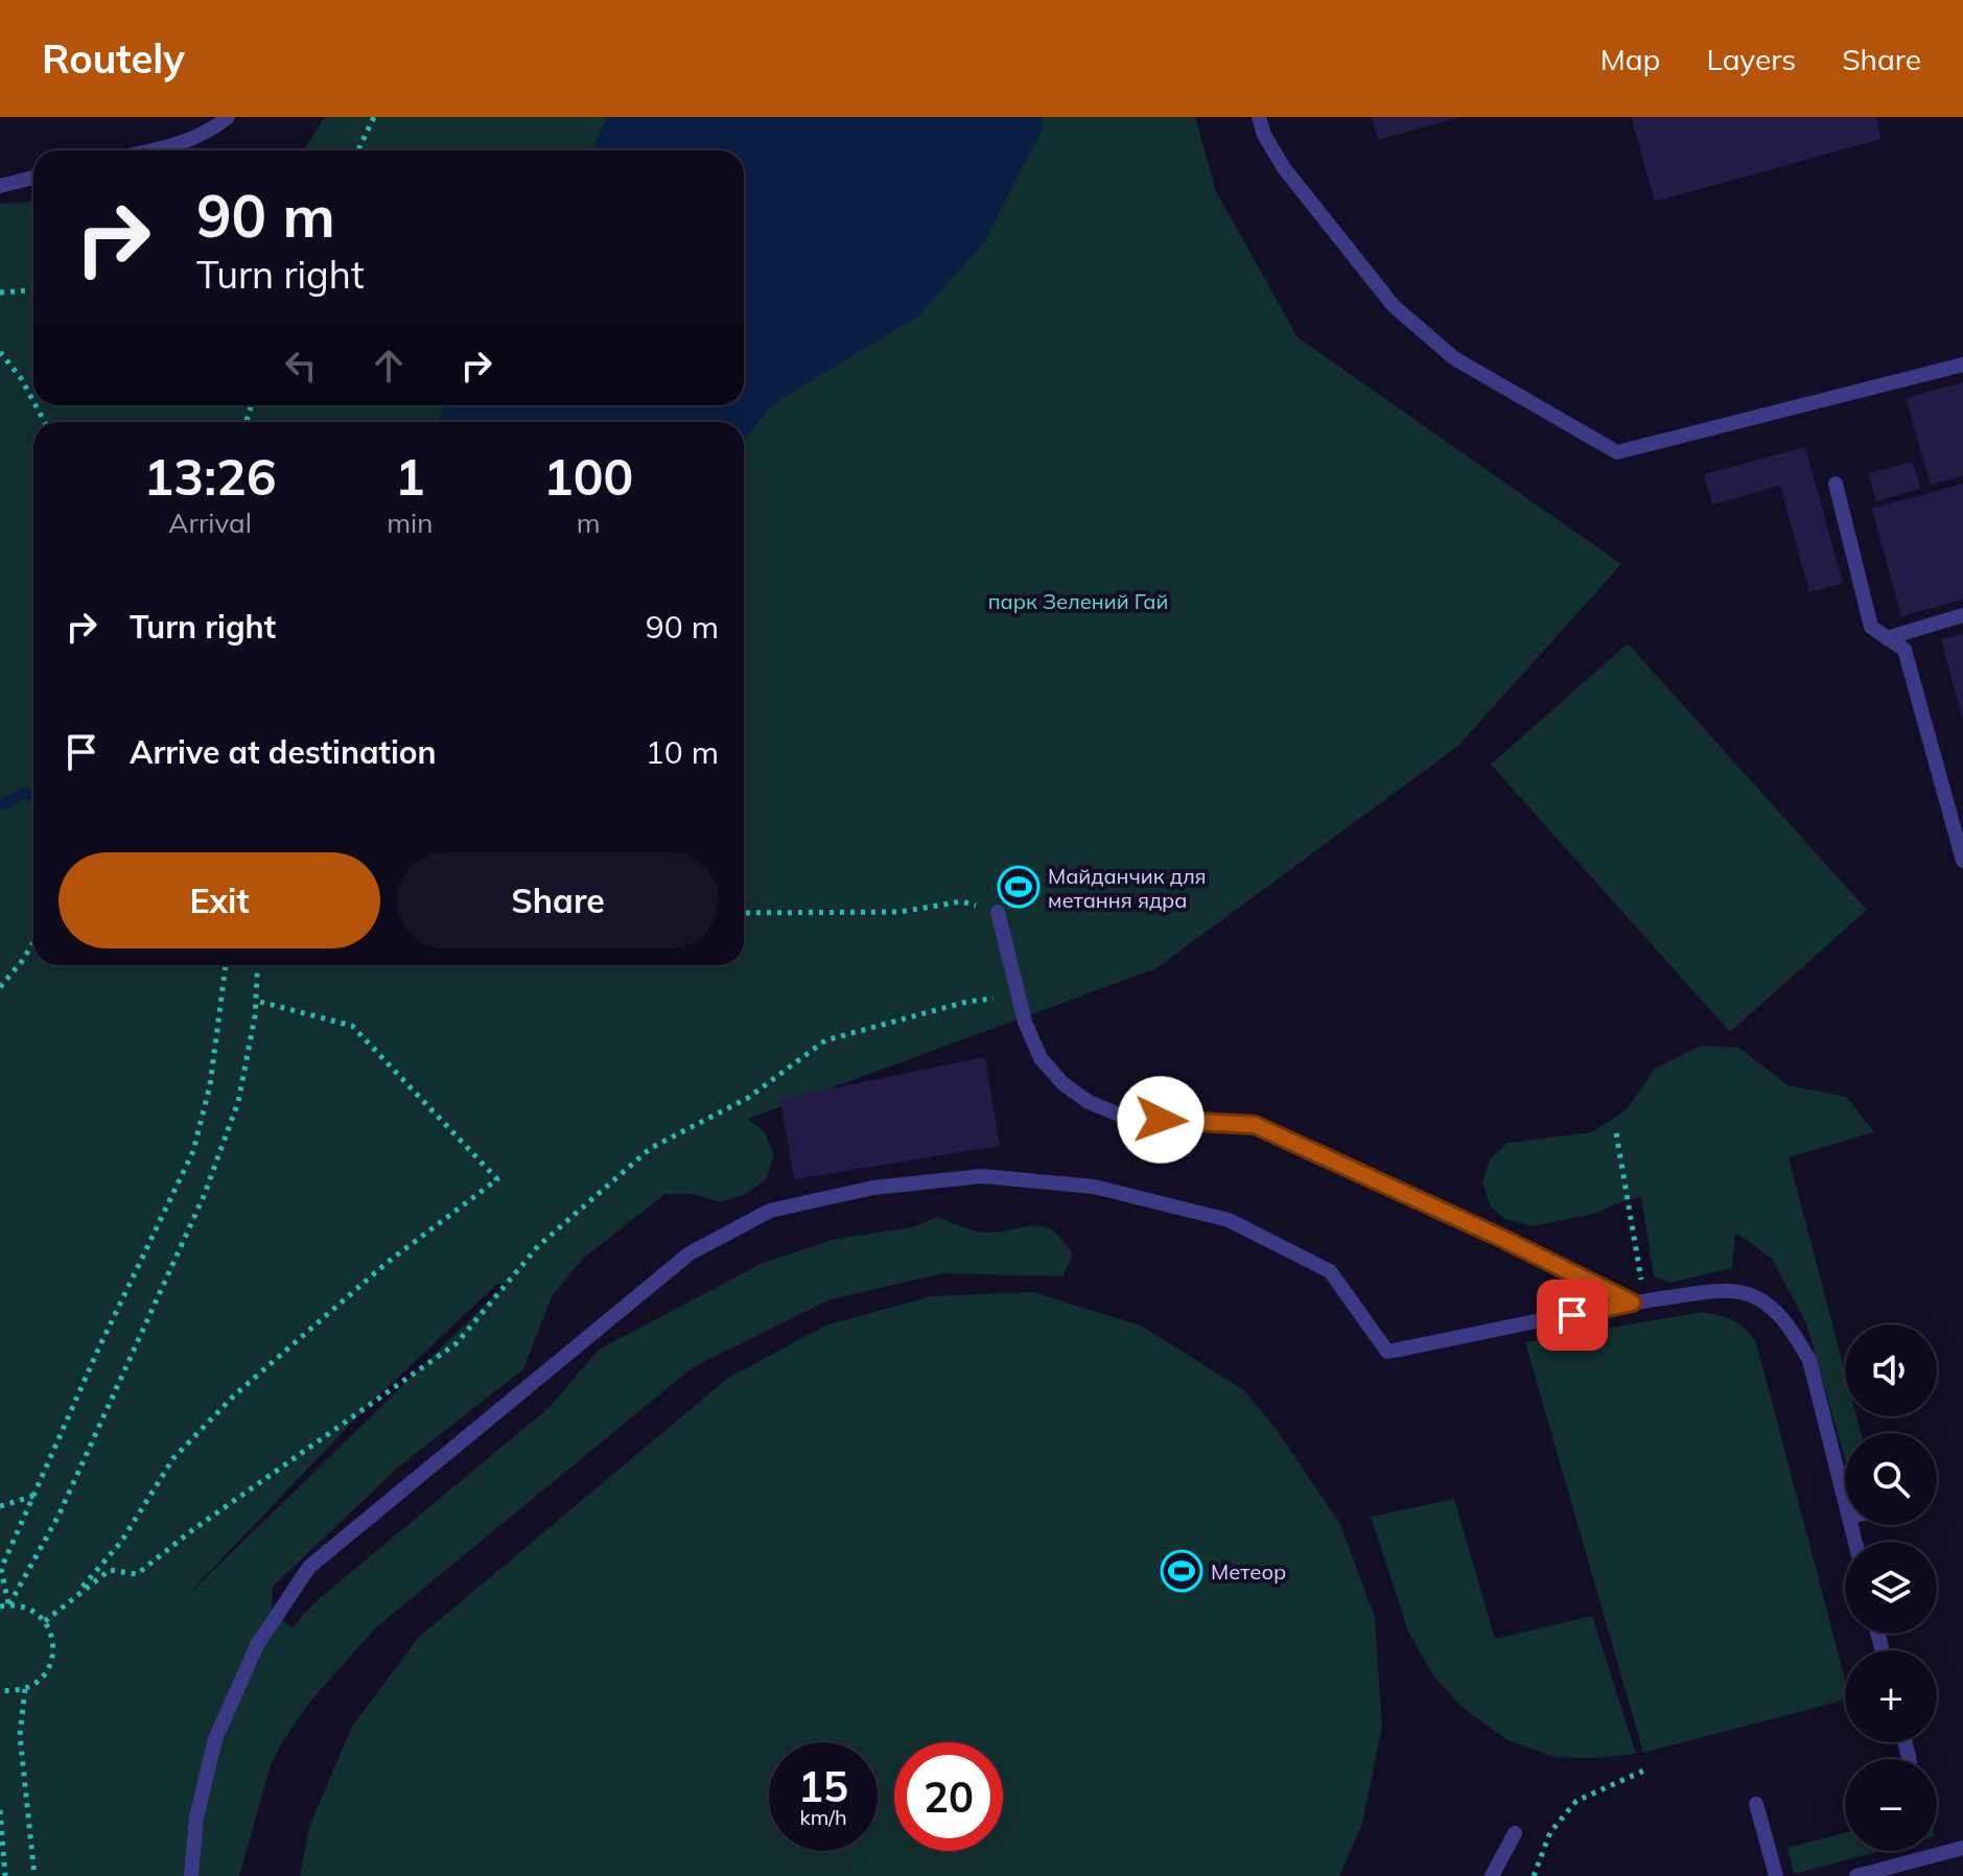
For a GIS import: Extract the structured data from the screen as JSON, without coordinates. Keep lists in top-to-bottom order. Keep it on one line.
{"parks":["парк Зелений Гай"],"places":{"sports":["Майданчик для метання ядра","Метеор"]},"page":{"header":"Routely","nav":["Map","Layers","Share"],"turn":["90 m","Turn right"],"eta":["13:26","Arrival","1","min","100","m"],"list":[{"name":"Turn right","value":"90 m"},{"name":"Arrive at destination","value":"10 m"}],"buttons":["Exit","Share"],"map_buttons":["+","−"],"speed":"15 km/h","limit":"20"}}
